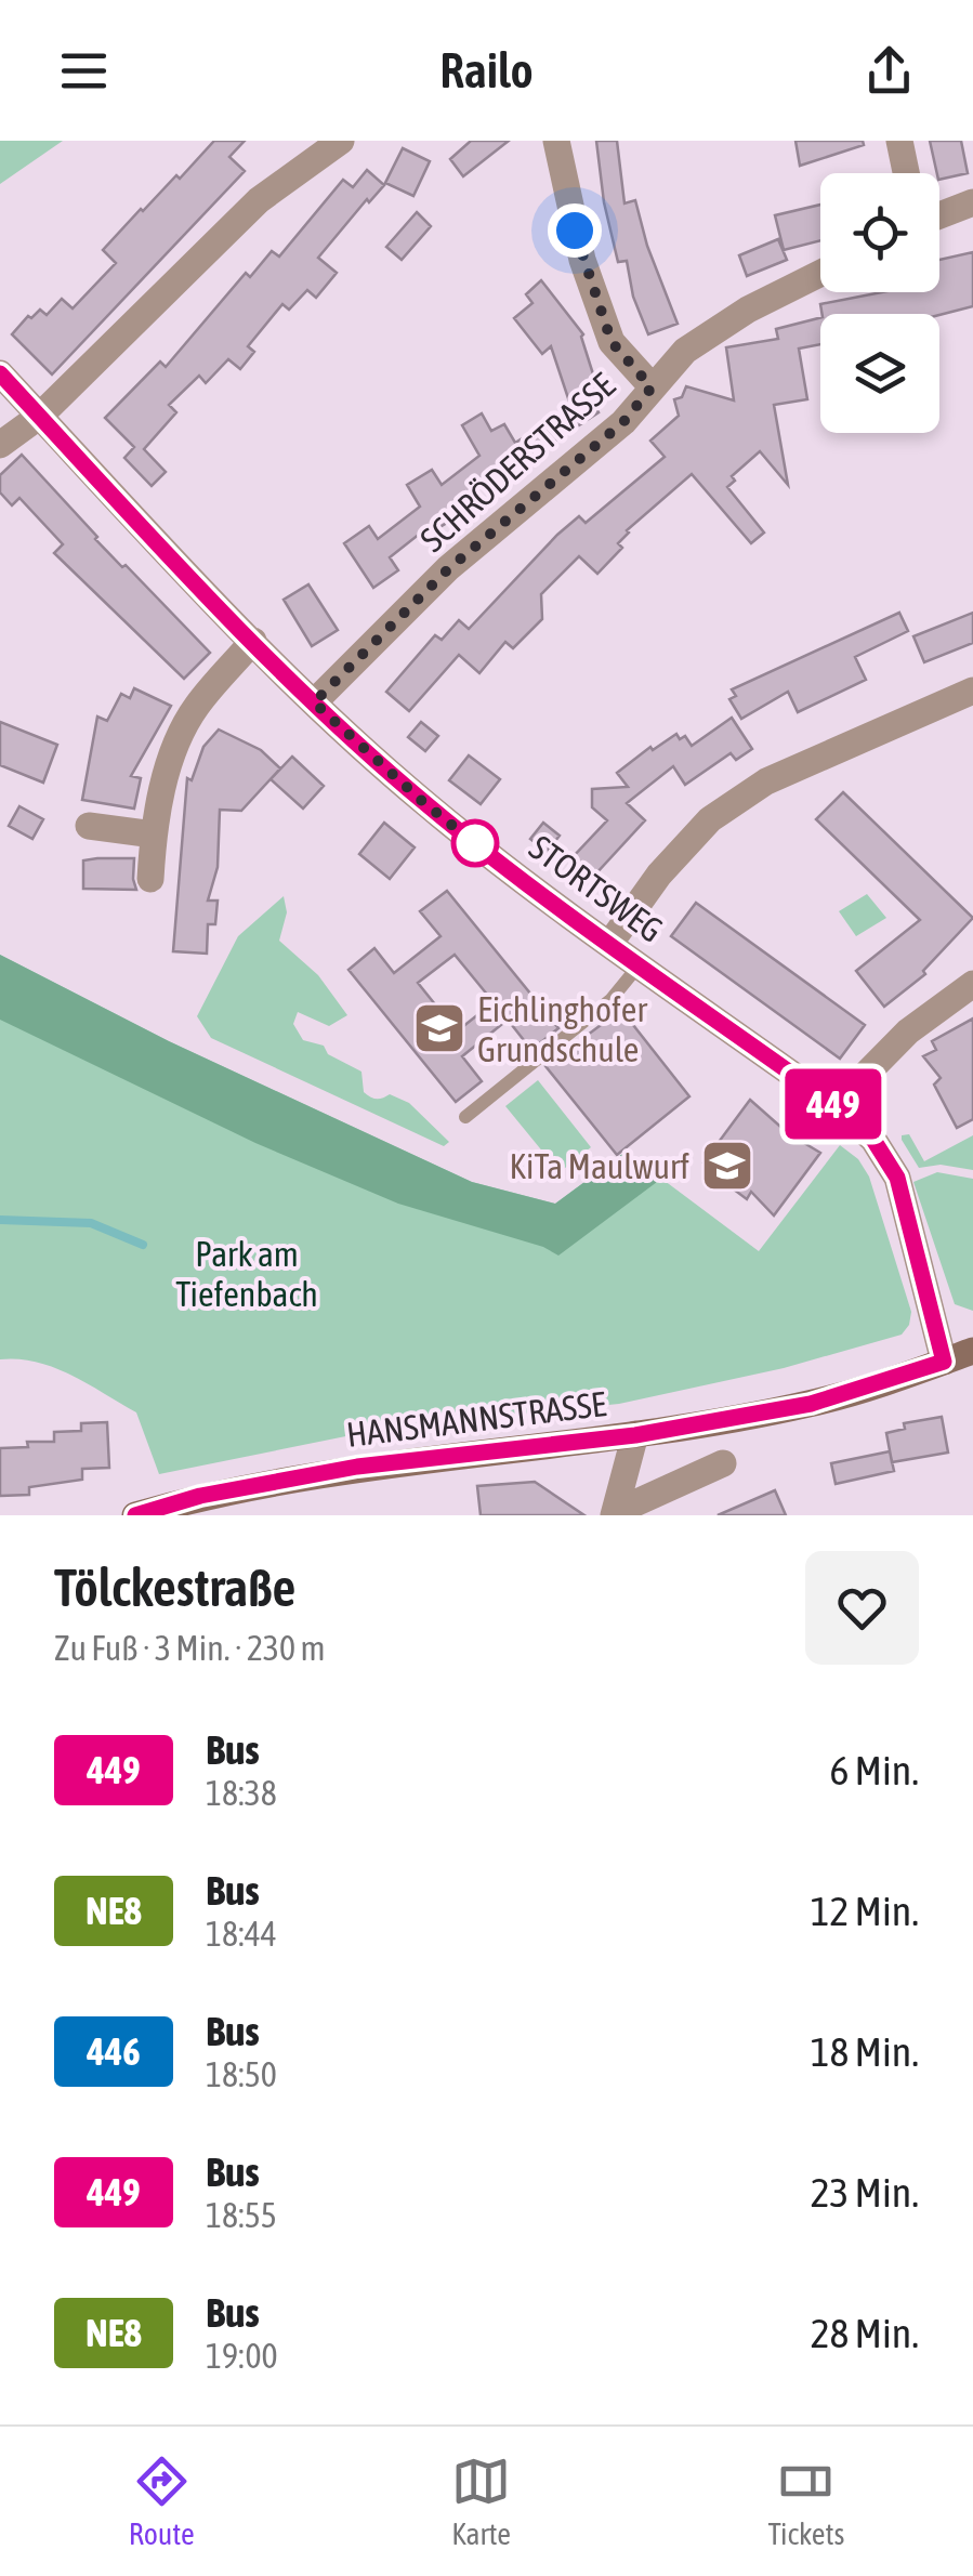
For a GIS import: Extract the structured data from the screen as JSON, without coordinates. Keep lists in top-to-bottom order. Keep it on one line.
{"streets":{"main road":["HANSMANNSTRASSE"],"street":["SCHRÖDERSTRASSE","STORTSWEG"]},"crossings":[["SCHRÖDERSTRASSE","STORTSWEG"],["STORTSWEG","HANSMANNSTRASSE"]],"parks":["Park am Tiefenbach"],"places":{"school or university":["Eichlinghofer Grundschule","KiTa Maulwurf"]},"lines":["bus line 449"],"page":{"header":"Railo","on_map":"449","heading":["Tölckestraße","Zu Fuß · 3 Min. · 230 m"],"list":[{"mark":"449","name":"Bus","note":"18:38","value":"6 Min."},{"mark":"NE8","name":"Bus","note":"18:44","value":"12 Min."},{"mark":"446","name":"Bus","note":"18:50","value":"18 Min."},{"mark":"449","name":"Bus","note":"18:55","value":"23 Min."},{"mark":"NE8","name":"Bus","note":"19:00","value":"28 Min."}],"tabs":["Route","Karte","Tickets"]}}
